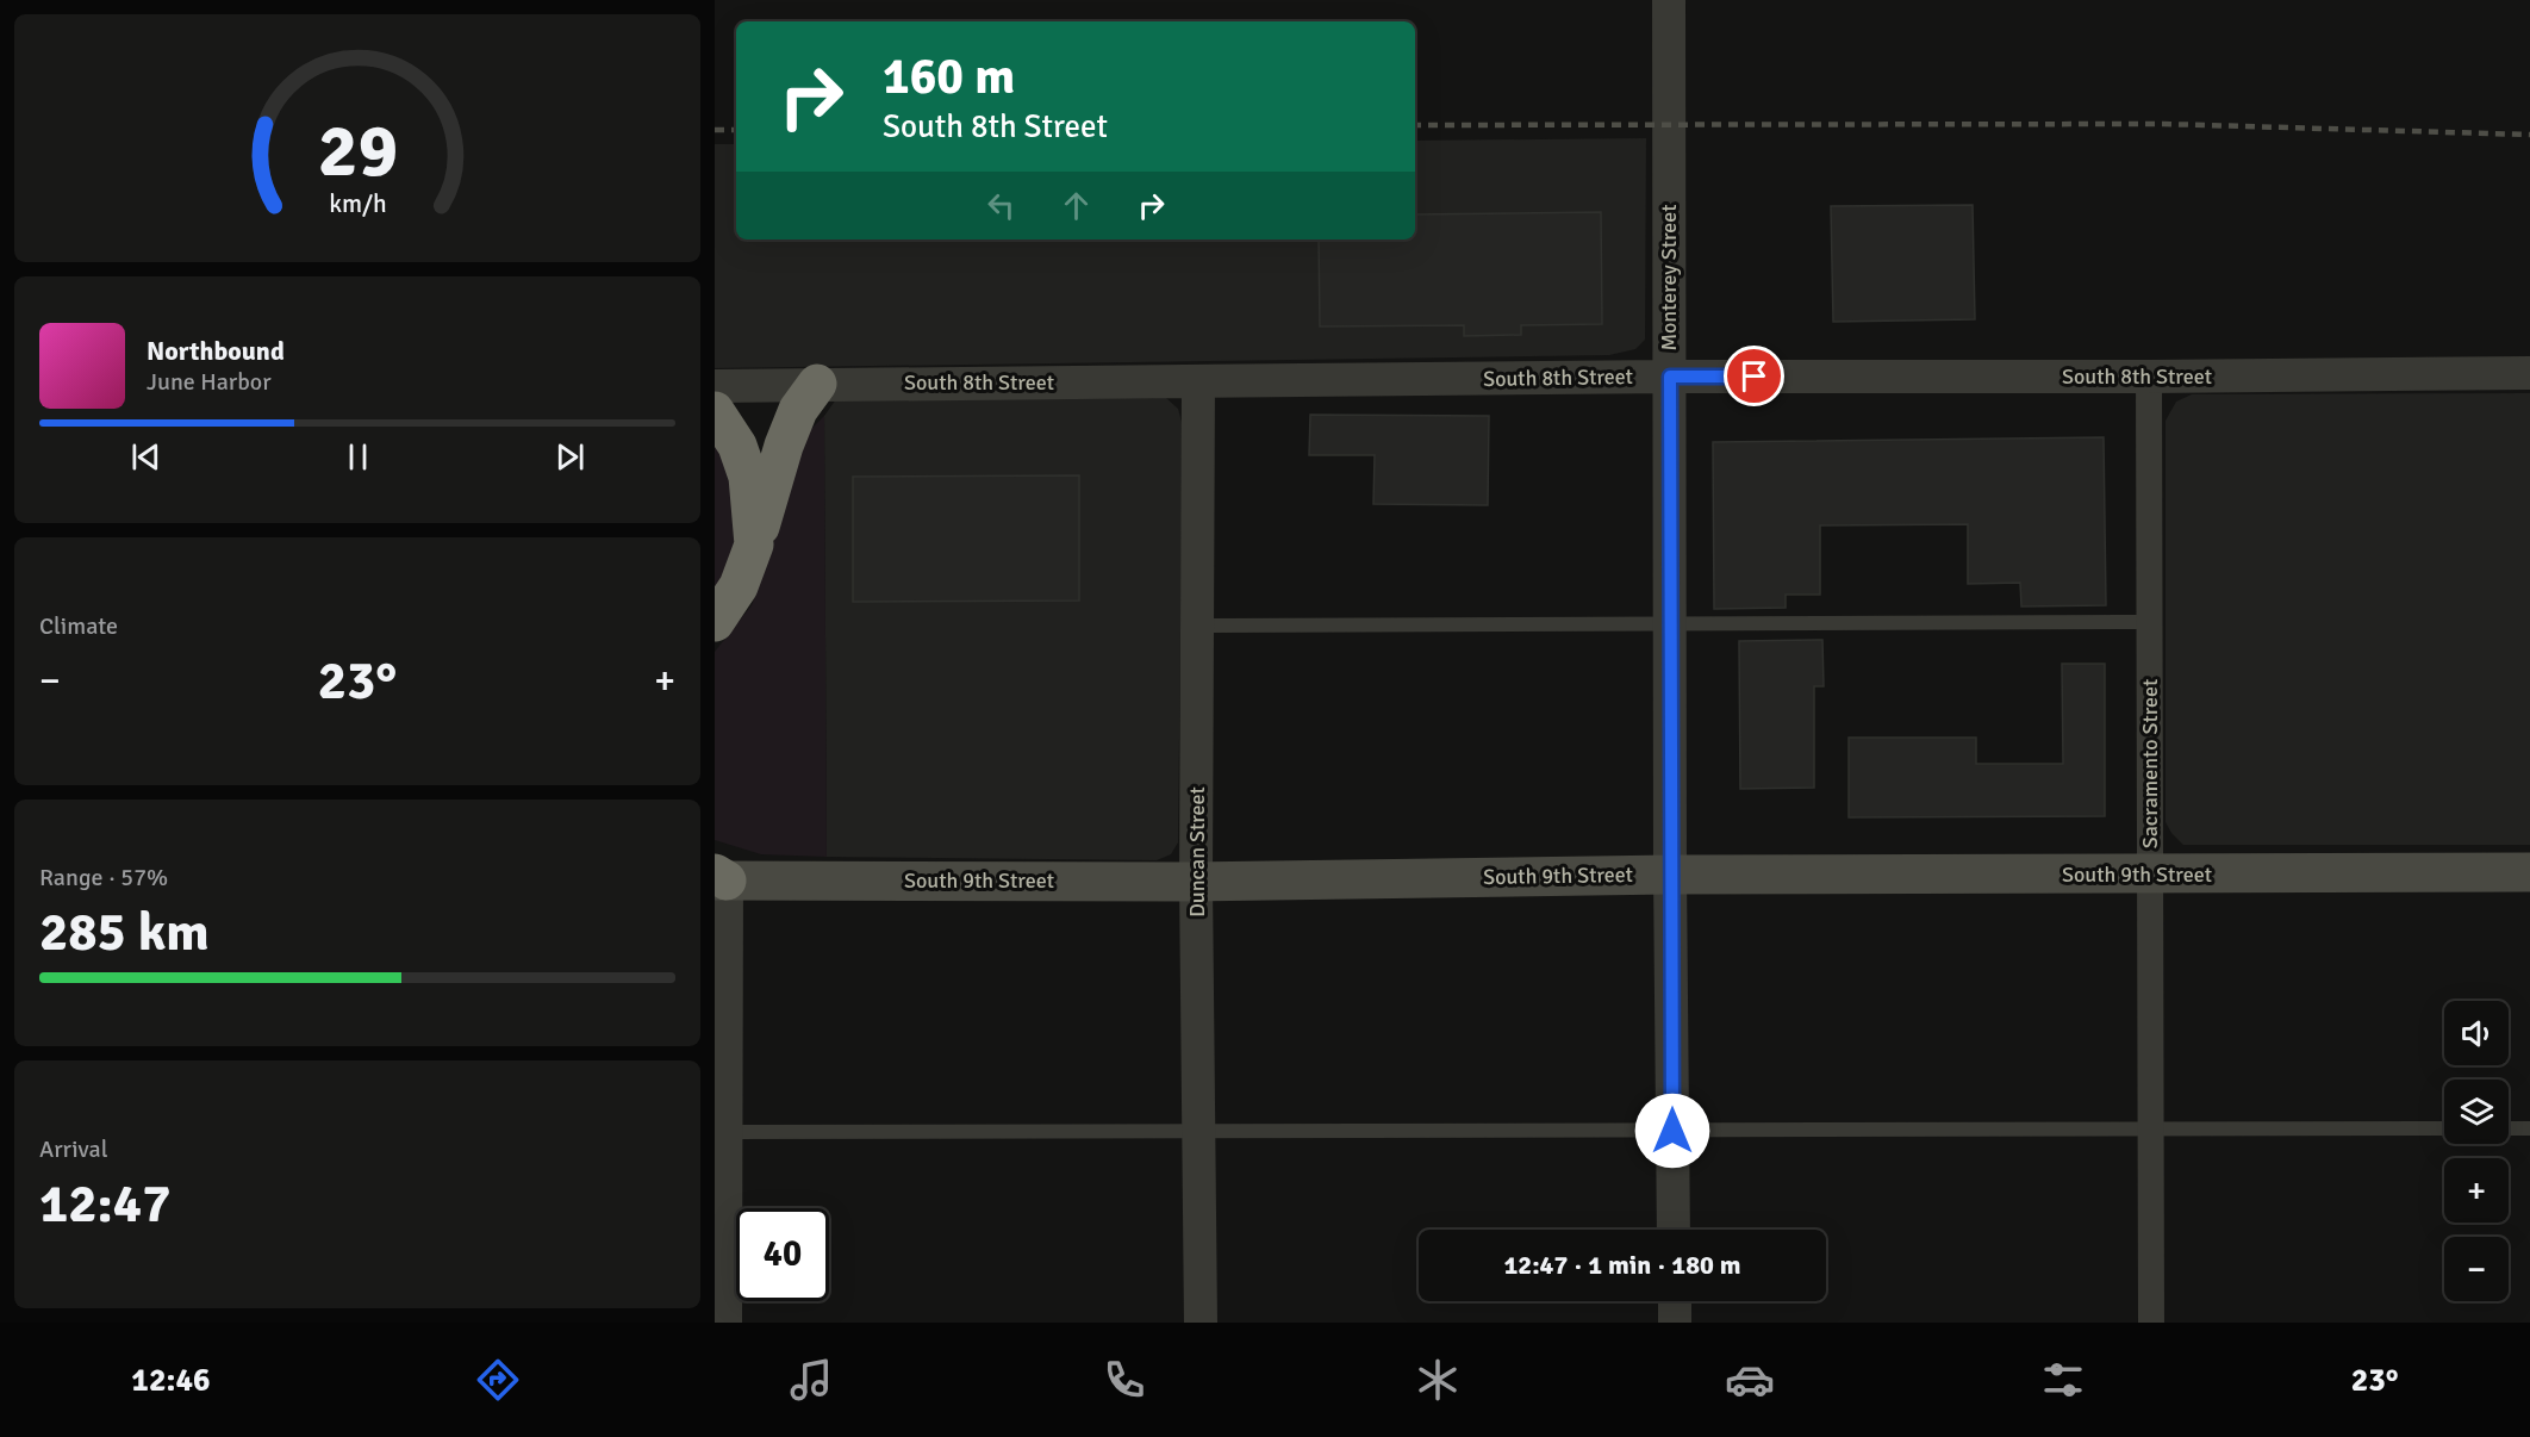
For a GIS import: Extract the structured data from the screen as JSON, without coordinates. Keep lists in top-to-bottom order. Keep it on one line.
{"streets":{"main road":["South 9th Street"],"street":["Monterey Street","South 8th Street","Sacramento Street","Duncan Street"]},"crossings":[["Monterey Street","South 8th Street"],["Monterey Street","South 9th Street"],["South 8th Street","Sacramento Street"],["South 8th Street","Duncan Street"],["Sacramento Street","South 9th Street"],["Duncan Street","South 9th Street"]],"page":{"turn":["160 m","South 8th Street"],"song":["Northbound","June Harbor"],"tile":["Climate",["Range · 57%","285 km"],["Arrival","12:47"]],"heat":["−","23°","+"],"map_buttons":["+","−"],"limit":"40","trip":"12:47 · 1 min · 180 m","tabs":["12:46","23°"],"gauge":["29","km/h"]}}
